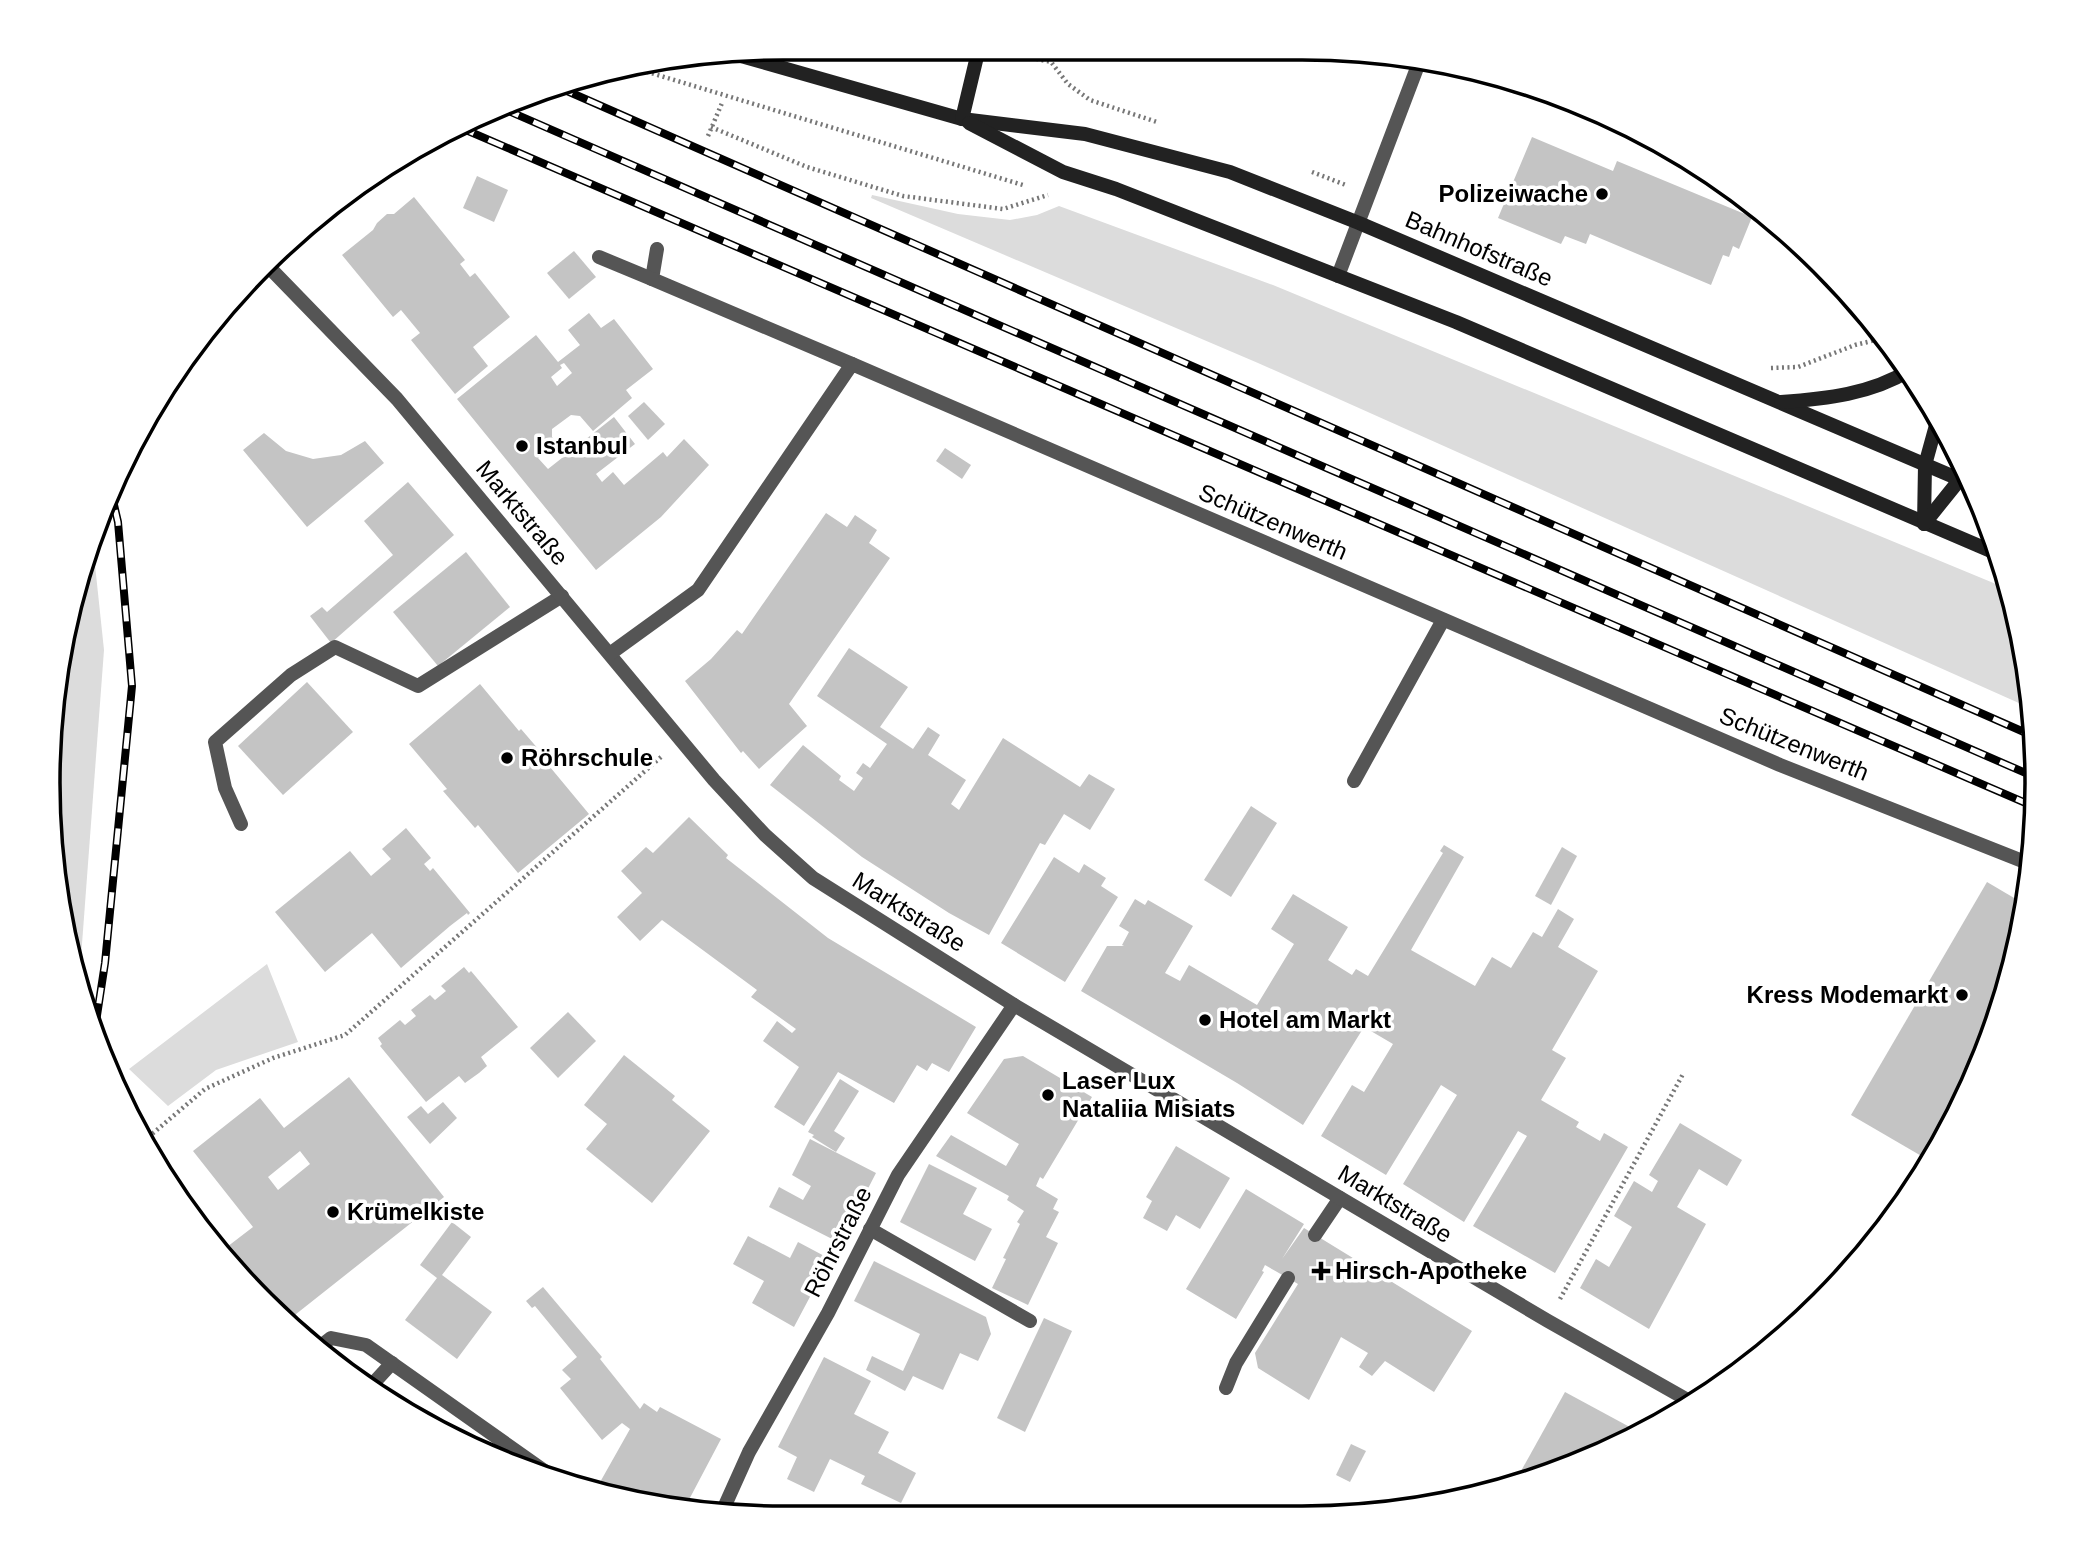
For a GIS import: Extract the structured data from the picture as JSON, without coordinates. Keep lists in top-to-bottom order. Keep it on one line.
{"streets":{"street":["Bahnhofstraße","Marktstraße","Schützenwerth","Röhrstraße"]},"crossings":[["Marktstraße","Röhrstraße"]],"places":{"other":["Polizeiwache","Istanbul","Röhrschule","Kress Modemarkt","Hotel am Markt","Laser Lux Nataliia Misiats","Krümelkiste"],"health":["Hirsch-Apotheke"]}}
